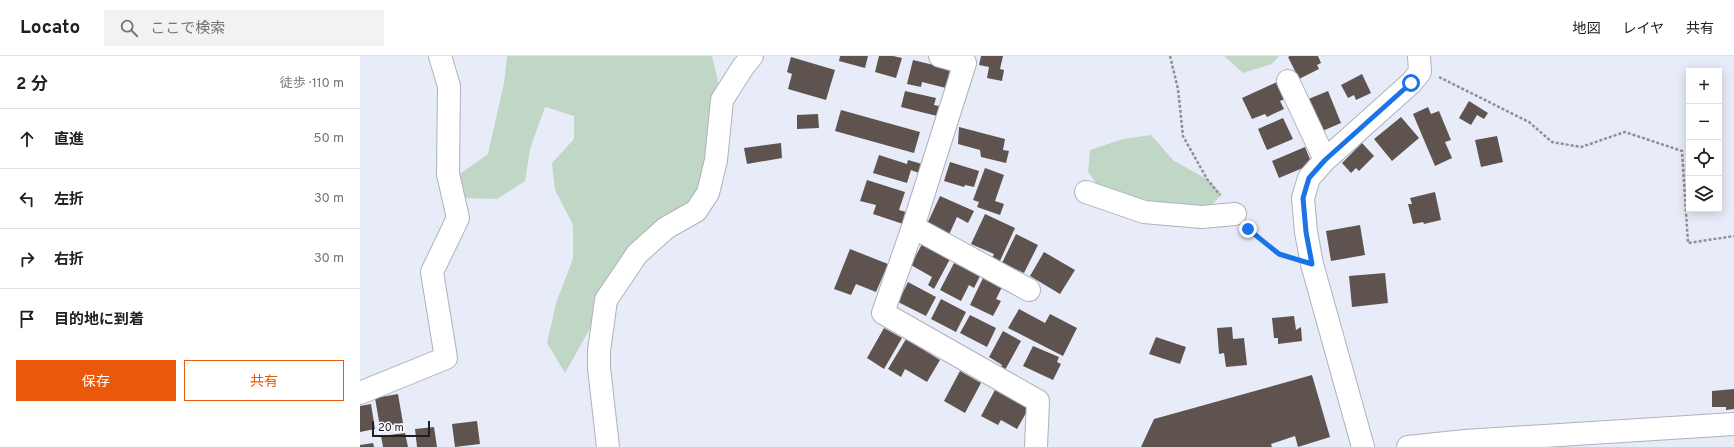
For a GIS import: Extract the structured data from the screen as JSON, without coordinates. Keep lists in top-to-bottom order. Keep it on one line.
{"scale_bar":"20 m","page":{"header":"Locato","search":"ここで検索","nav":["地図","レイヤ","共有"],"heading":["2 分","徒歩 · 110 m"],"map_buttons":["+","−"],"list":[["直進","50 m"],["左折","30 m"],["右折","30 m"],"目的地に到着"],"buttons":["保存","共有"],"scale":"20 m"}}
